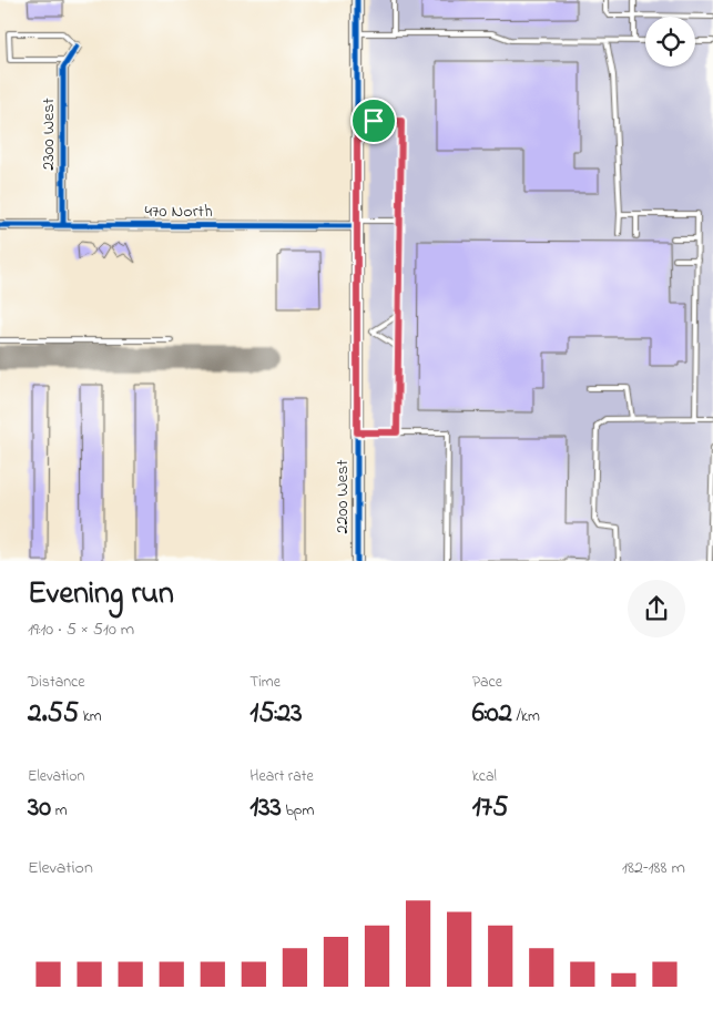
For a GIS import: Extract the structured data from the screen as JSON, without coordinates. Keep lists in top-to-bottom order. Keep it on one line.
{"streets":{"street":["2300 West","470 North","2200 West"]},"crossings":[["2300 West","470 North"],["470 North","2200 West"]],"page":{"heading":["Evening run","19:10 · 5 × 510 m"],"stats":[["Distance","2.55 km"],["Time","15:23"],["Pace","6:02 /km"],["Elevation","30 m"],["Heart rate","133 bpm"],["kcal","175"]],"chart":["Elevation","182–188 m"]}}
